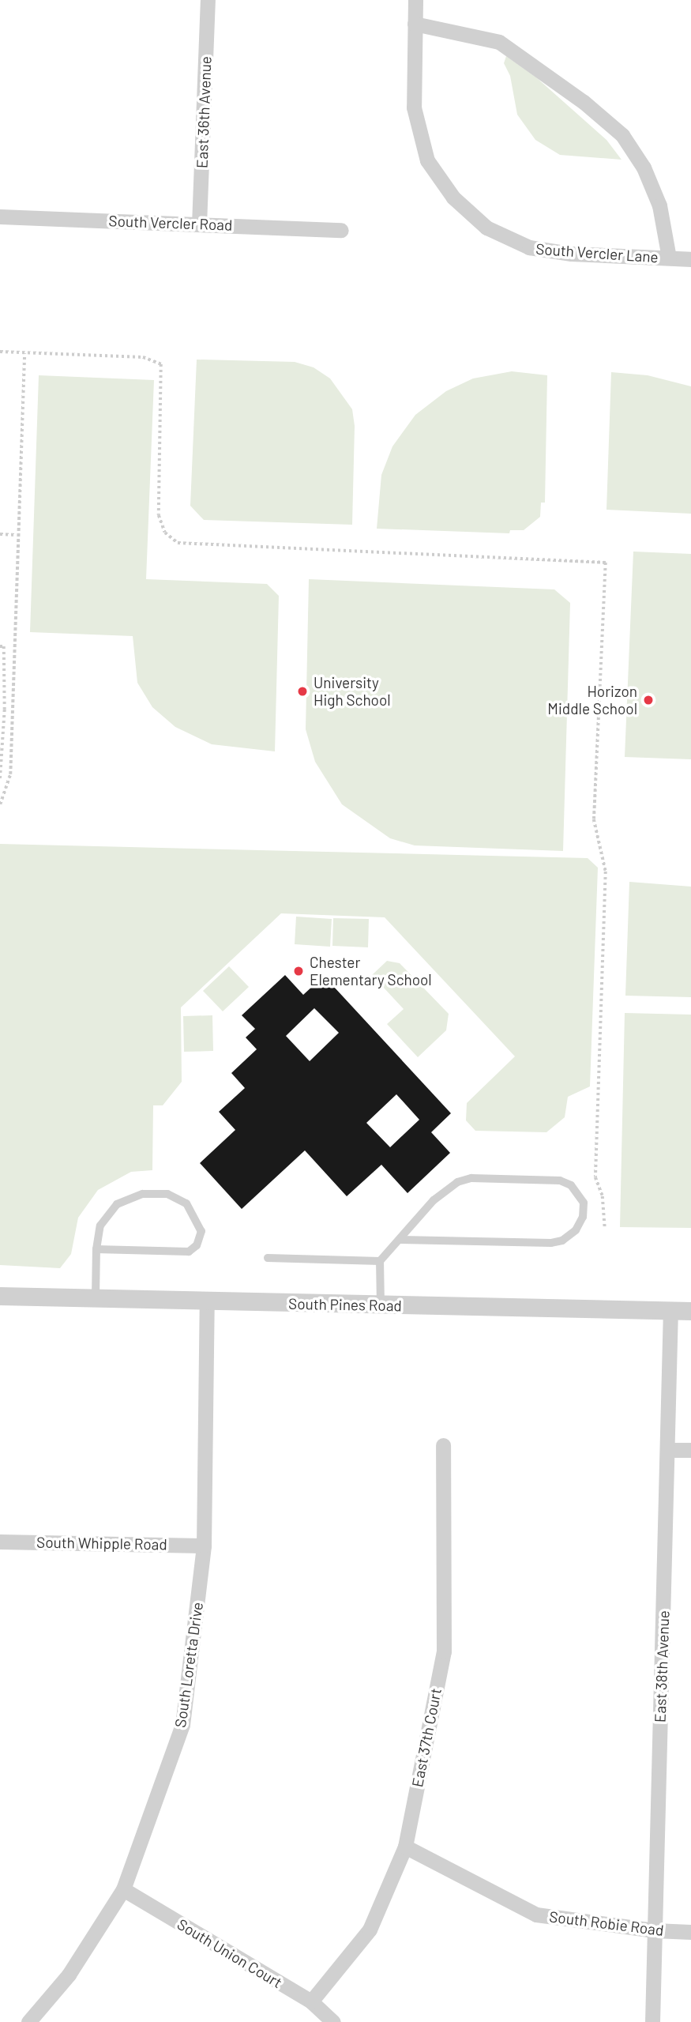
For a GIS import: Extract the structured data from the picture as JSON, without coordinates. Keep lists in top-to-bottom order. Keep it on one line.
{"streets":{"street":["East 36th Avenue","South Vercler Road","South Vercler Lane","South Pines Road","South Whipple Road","South Loretta Drive","East 38th Avenue","East 37th Court","South Robie Road","South Union Court"]},"crossings":[["East 36th Avenue","South Vercler Road"],["South Pines Road","South Loretta Drive"],["South Pines Road","East 38th Avenue"],["South Whipple Road","South Loretta Drive"],["South Loretta Drive","South Union Court"],["East 38th Avenue","South Robie Road"],["East 37th Court","South Robie Road"],["East 37th Court","South Union Court"]],"places":["University High School","Horizon Middle School","Chester Elementary School"]}
